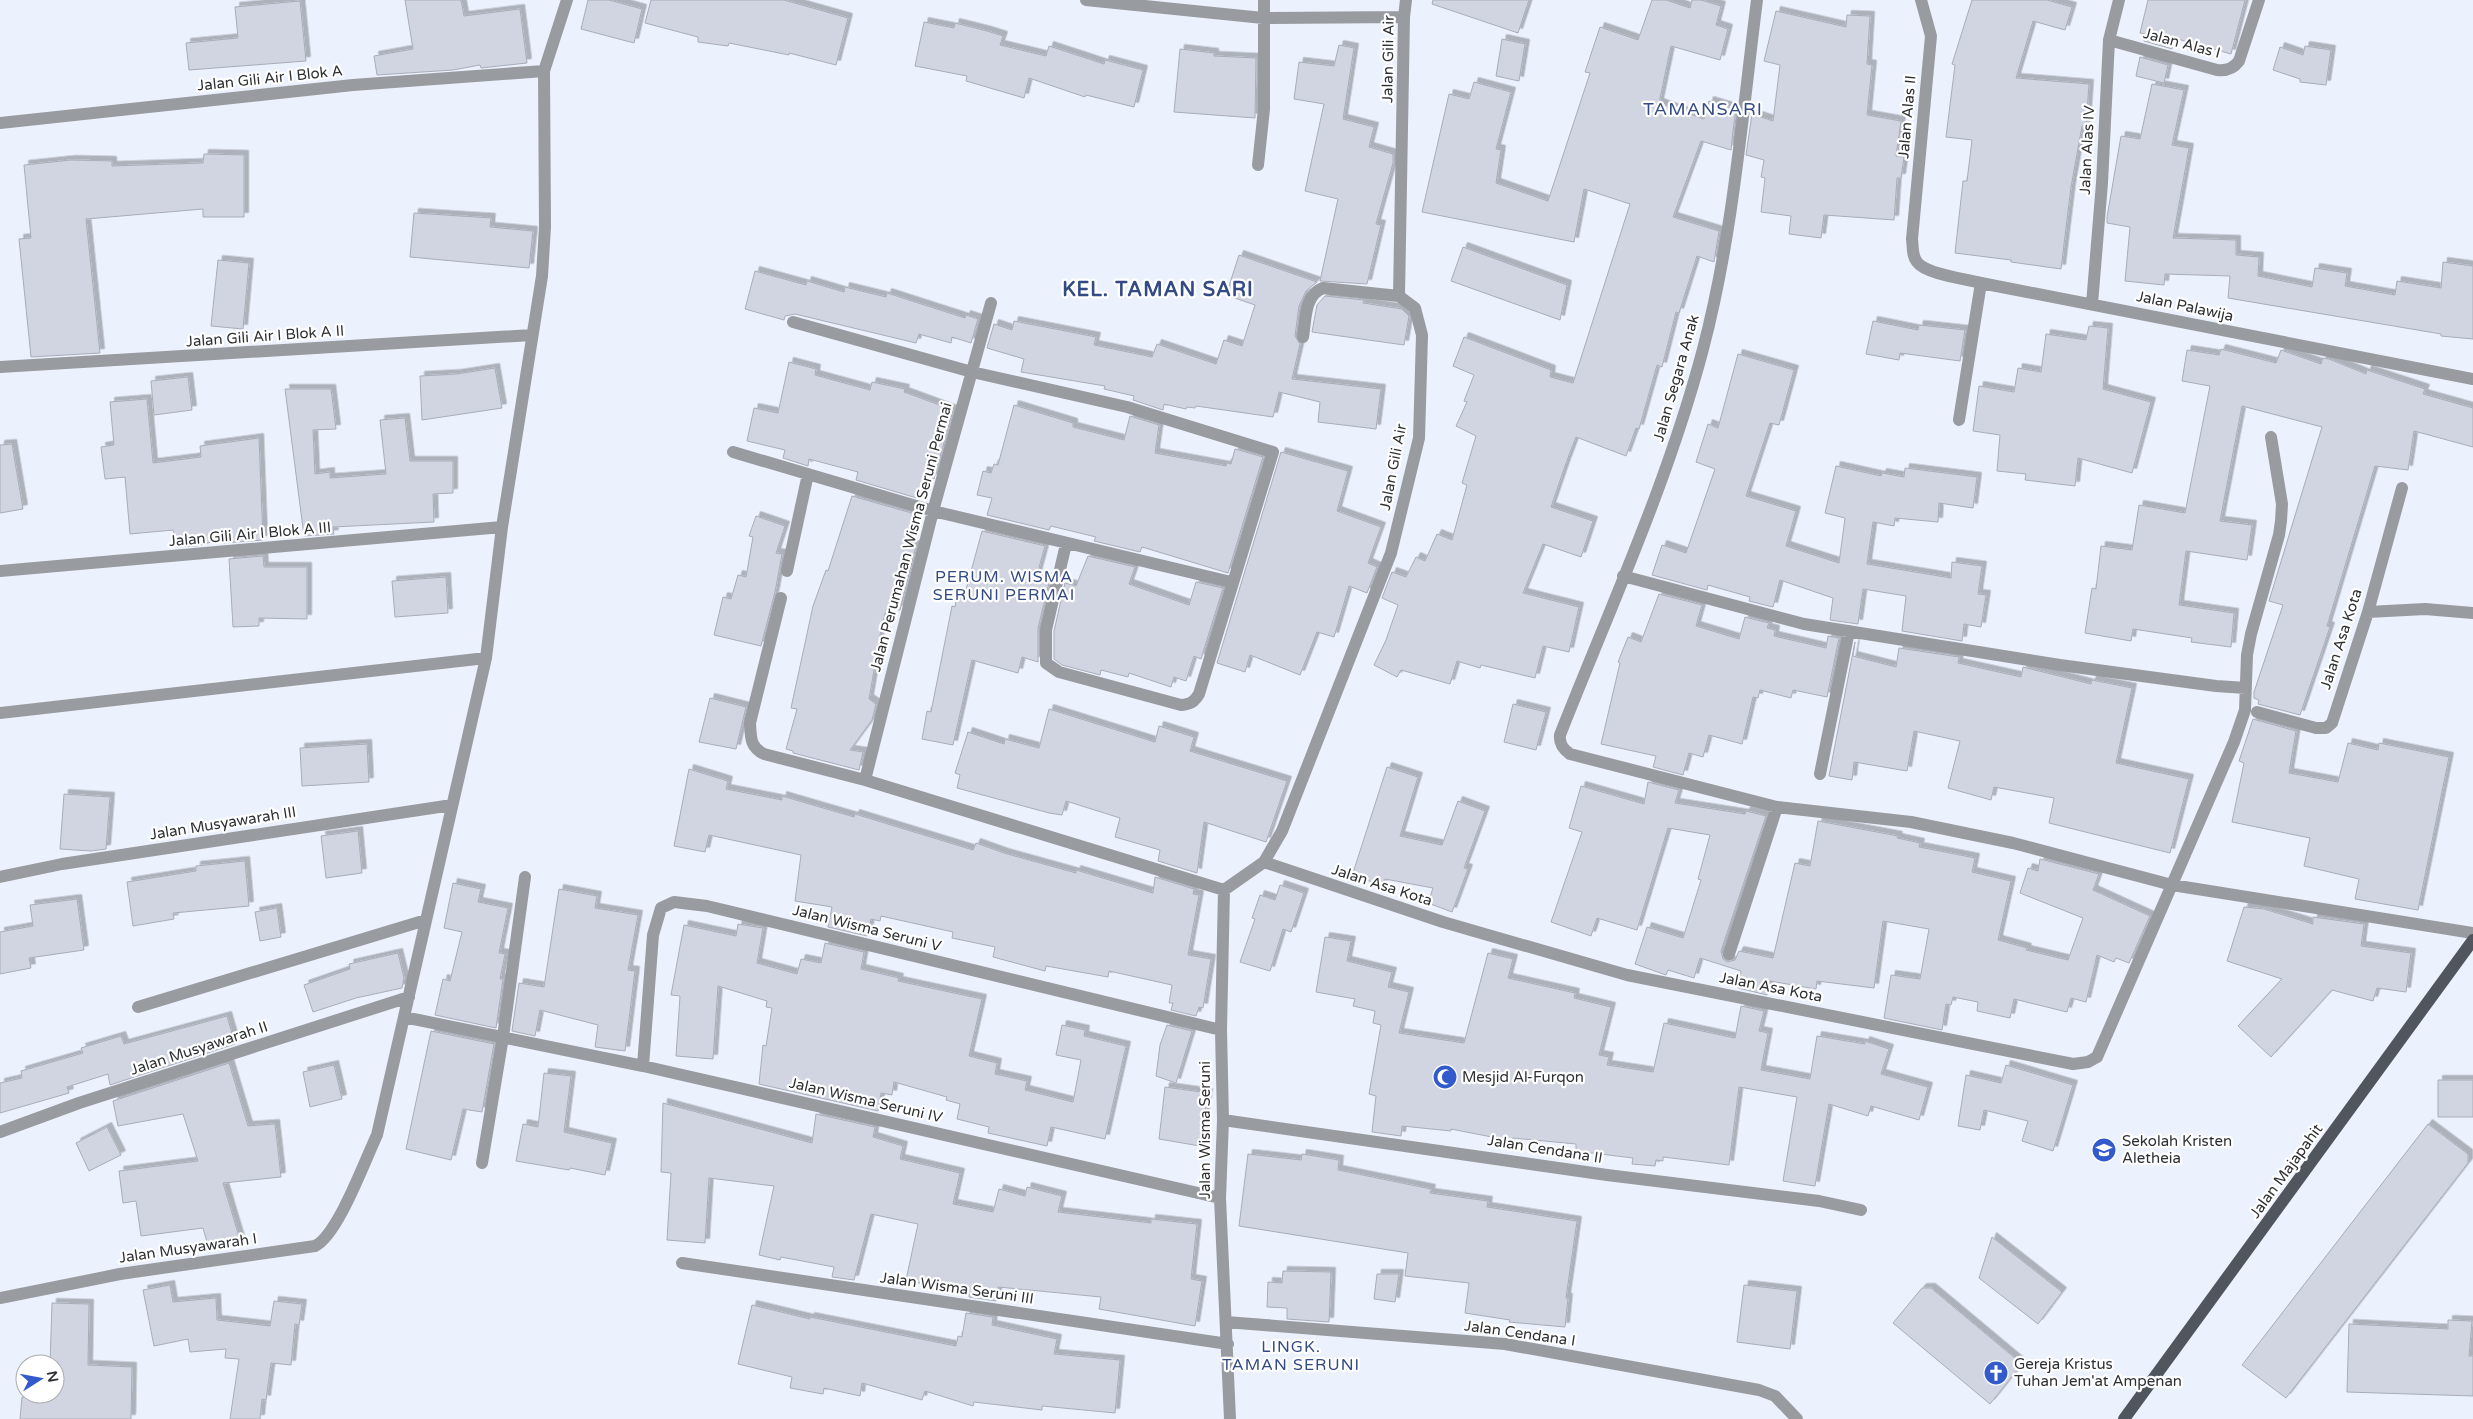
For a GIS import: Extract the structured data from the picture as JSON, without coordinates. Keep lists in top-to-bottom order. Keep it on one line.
{"streets":{"main road":["Jalan Majapahit"],"street":["Jalan Alas I","Jalan Gili Air","Jalan Gili Air I Blok A","Jalan Alas II","Jalan Alas IV","Jalan Palawija","Jalan Gili Air I Blok A II","Jalan Segara Anak","Jalan Gili Air I Blok A III","Jalan Perumahan Wisma Seruni Permai","Jalan Asa Kota","Jalan Musyawarah III","Jalan Wisma Seruni V","Jalan Musyawarah II","Jalan Wisma Seruni IV","Jalan Wisma Seruni","Jalan Cendana II","Jalan Musyawarah I","Jalan Wisma Seruni III","Jalan Cendana I"]},"crossings":[["Jalan Alas I","Jalan Alas IV"],["Jalan Gili Air","Jalan Asa Kota"],["Jalan Gili Air I Blok A","Jalan Musyawarah I"],["Jalan Alas II","Jalan Palawija"],["Jalan Alas IV","Jalan Palawija"],["Jalan Gili Air I Blok A II","Jalan Musyawarah I"],["Jalan Gili Air I Blok A III","Jalan Musyawarah I"],["Jalan Musyawarah III","Jalan Musyawarah I"],["Jalan Wisma Seruni V","Jalan Wisma Seruni IV"],["Jalan Wisma Seruni V","Jalan Wisma Seruni"],["Jalan Musyawarah II","Jalan Musyawarah I"],["Jalan Wisma Seruni IV","Jalan Wisma Seruni"],["Jalan Wisma Seruni IV","Jalan Musyawarah I"],["Jalan Wisma Seruni","Jalan Cendana II"],["Jalan Wisma Seruni","Jalan Wisma Seruni III"],["Jalan Wisma Seruni","Jalan Cendana I"]],"districts":["TAMANSARI","KEL. TAMAN SARI","PERUM. WISMA SERUNI PERMAI","LINGK. TAMAN SERUNI"],"places":{"mosque":["Mesjid Al-Furqon"],"school or university":["Sekolah Kristen Aletheia"],"church":["Gereja Kristus Tuhan Jem'at Ampenan"]},"north":"right"}
